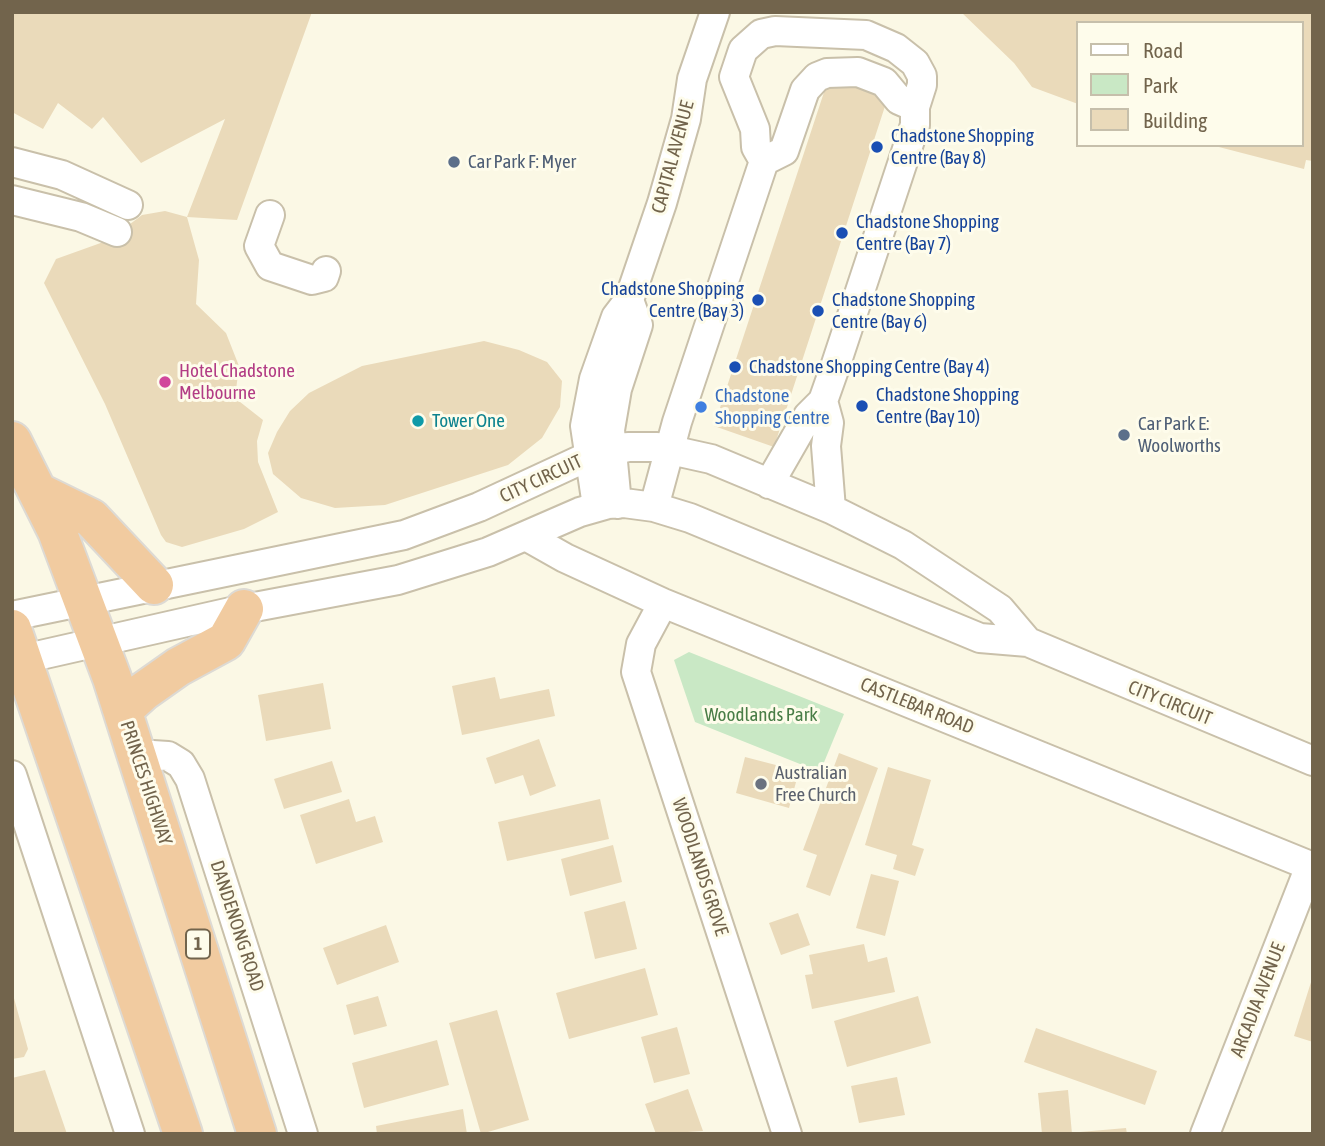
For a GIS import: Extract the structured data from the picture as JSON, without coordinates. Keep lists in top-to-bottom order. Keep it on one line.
{"streets":{"highway":["PRINCES HIGHWAY","1"],"street":["CAPITAL AVENUE","CITY CIRCUIT","CASTLEBAR ROAD","WOODLANDS GROVE","DANDENONG ROAD","ARCADIA AVENUE"]},"crossings":[["CAPITAL AVENUE","CITY CIRCUIT"],["CITY CIRCUIT","CASTLEBAR ROAD"],["CITY CIRCUIT","PRINCES HIGHWAY"],["CASTLEBAR ROAD","WOODLANDS GROVE"],["CASTLEBAR ROAD","ARCADIA AVENUE"],["PRINCES HIGHWAY","DANDENONG ROAD"]],"parks":["Woodlands Park"],"places":["Chadstone Shopping Centre (Bay 8)","Car Park F: Myer","Chadstone Shopping Centre (Bay 7)","Chadstone Shopping Centre (Bay 3)","Chadstone Shopping Centre (Bay 6)","Chadstone Shopping Centre (Bay 4)","Hotel Chadstone Melbourne","Chadstone Shopping Centre (Bay 10)","Chadstone Shopping Centre","Tower One","Car Park E: Woolworths","Australian Free Church"],"legend":["Road","Park","Building"]}
